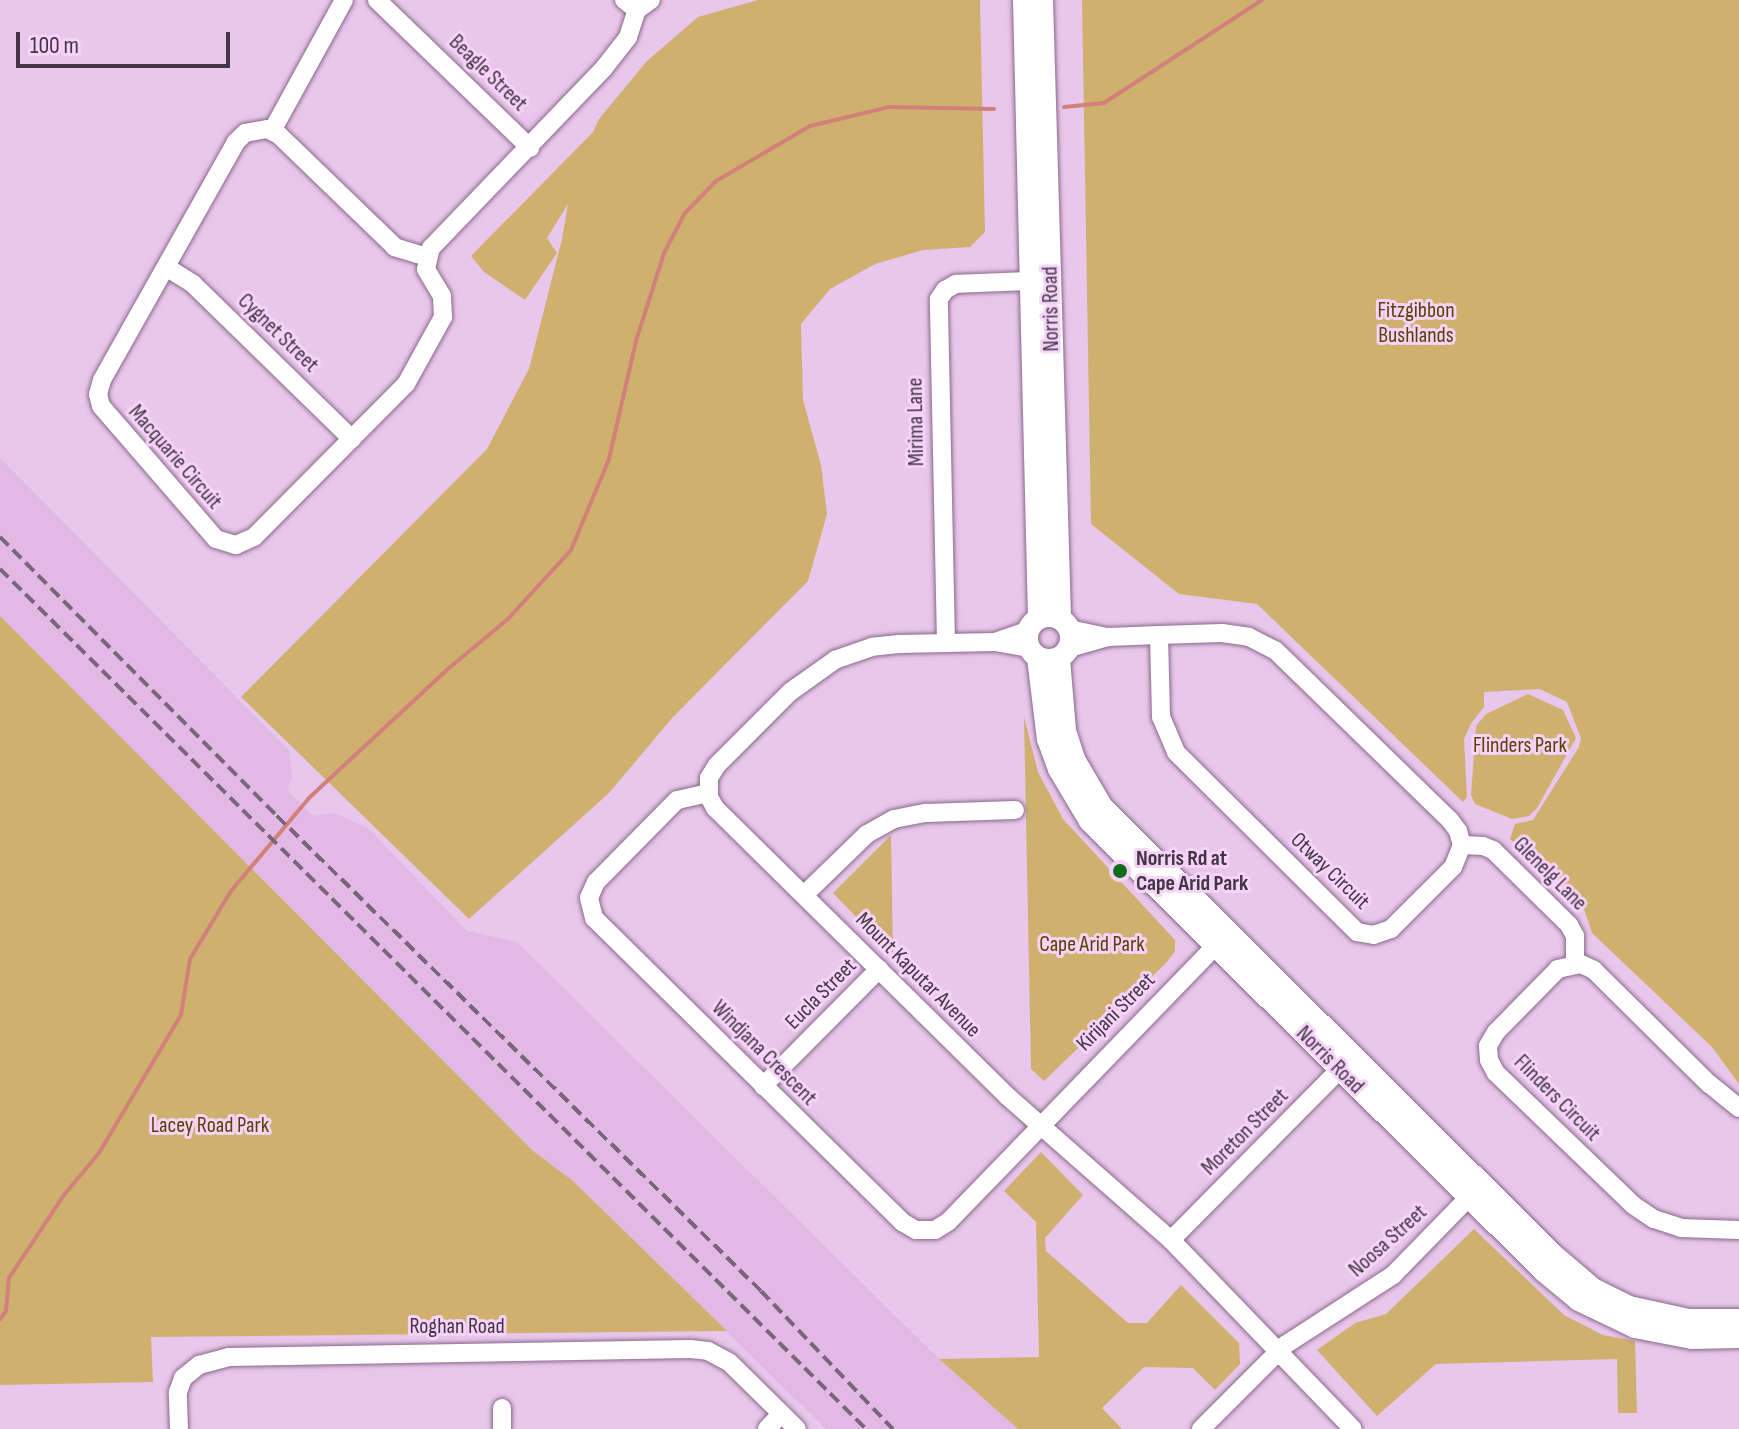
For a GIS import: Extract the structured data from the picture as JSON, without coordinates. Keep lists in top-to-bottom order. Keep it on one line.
{"streets":{"main road":["Norris Road"],"street":["Beagle Street","Cygnet Street","Mirima Lane","Macquarie Circuit","Otway Circuit","Glenelg Lane","Mount Kaputar Avenue","Eucla Street","Kirijani Street","Windjana Crescent","Flinders Circuit","Moreton Street","Noosa Street","Roghan Road"]},"crossings":[["Norris Road","Mirima Lane"],["Norris Road","Kirijani Street"],["Norris Road","Moreton Street"],["Norris Road","Noosa Street"],["Cygnet Street","Macquarie Circuit"],["Otway Circuit","Glenelg Lane"],["Glenelg Lane","Flinders Circuit"],["Mount Kaputar Avenue","Eucla Street"],["Mount Kaputar Avenue","Kirijani Street"],["Mount Kaputar Avenue","Windjana Crescent"],["Mount Kaputar Avenue","Moreton Street"],["Mount Kaputar Avenue","Noosa Street"],["Eucla Street","Windjana Crescent"],["Kirijani Street","Windjana Crescent"]],"parks":["Fitzgibbon Bushlands","Flinders Park","Cape Arid Park","Lacey Road Park"],"places":["Norris Rd at Cape Arid Park"],"scale_bar":"100 m"}
